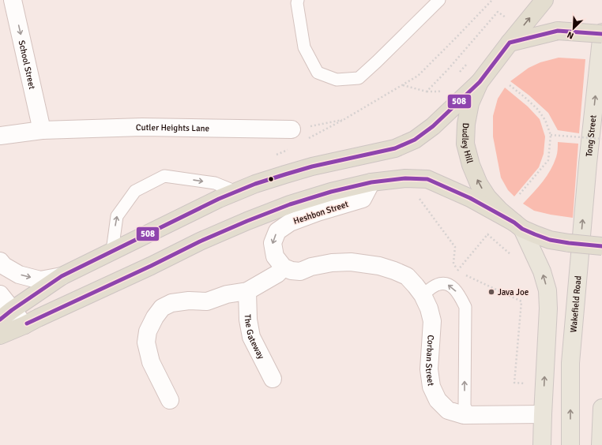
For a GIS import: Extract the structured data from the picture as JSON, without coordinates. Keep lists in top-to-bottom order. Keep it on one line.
{"streets":{"highway":["Dudley Hill"],"main road":["Tong Street","Wakefield Road"],"street":["School Street","Cutler Heights Lane","Heshbon Street","The Gateway","Corban Street"]},"crossings":[["School Street","Cutler Heights Lane"],["Tong Street","Wakefield Road"],["Heshbon Street","Corban Street"]],"one_way":["School Street","Tong Street","Dudley Hill","Heshbon Street"],"places":["Java Joe"],"lines":["transit line 508"],"north":"bottom left"}
